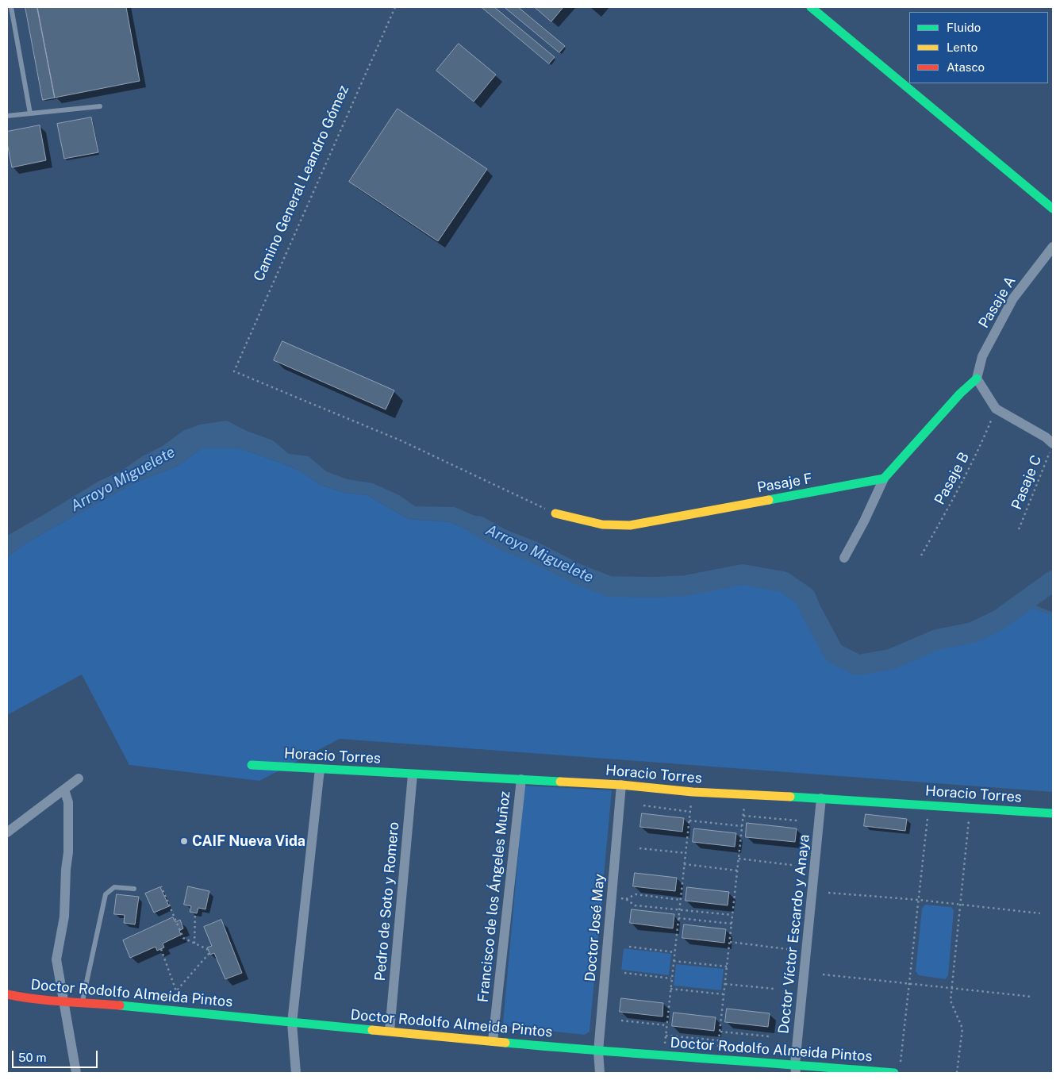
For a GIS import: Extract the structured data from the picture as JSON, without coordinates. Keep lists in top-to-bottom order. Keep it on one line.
{"streets":{"street":["Pasaje A","Pasaje F","Horacio Torres","Francisco de los Ángeles Muñoz","Pedro de Soto y Romero","Doctor José May","Doctor Víctor Escardo y Anaya","Doctor Rodolfo Almeida Pintos"],"path":["Camino General Leandro Gómez","Pasaje B","Pasaje C"]},"crossings":[["Camino General Leandro Gómez","Pasaje F"],["Horacio Torres","Francisco de los Ángeles Muñoz"],["Horacio Torres","Pedro de Soto y Romero"],["Horacio Torres","Doctor José May"],["Horacio Torres","Doctor Víctor Escardo y Anaya"],["Francisco de los Ángeles Muñoz","Doctor Rodolfo Almeida Pintos"],["Pedro de Soto y Romero","Doctor Rodolfo Almeida Pintos"],["Doctor José May","Doctor Rodolfo Almeida Pintos"],["Doctor Víctor Escardo y Anaya","Doctor Rodolfo Almeida Pintos"]],"water":["Arroyo Miguelete"],"places":["CAIF Nueva Vida"],"legend":["Fluido","Lento","Atasco"],"scale_bar":"50 m"}
